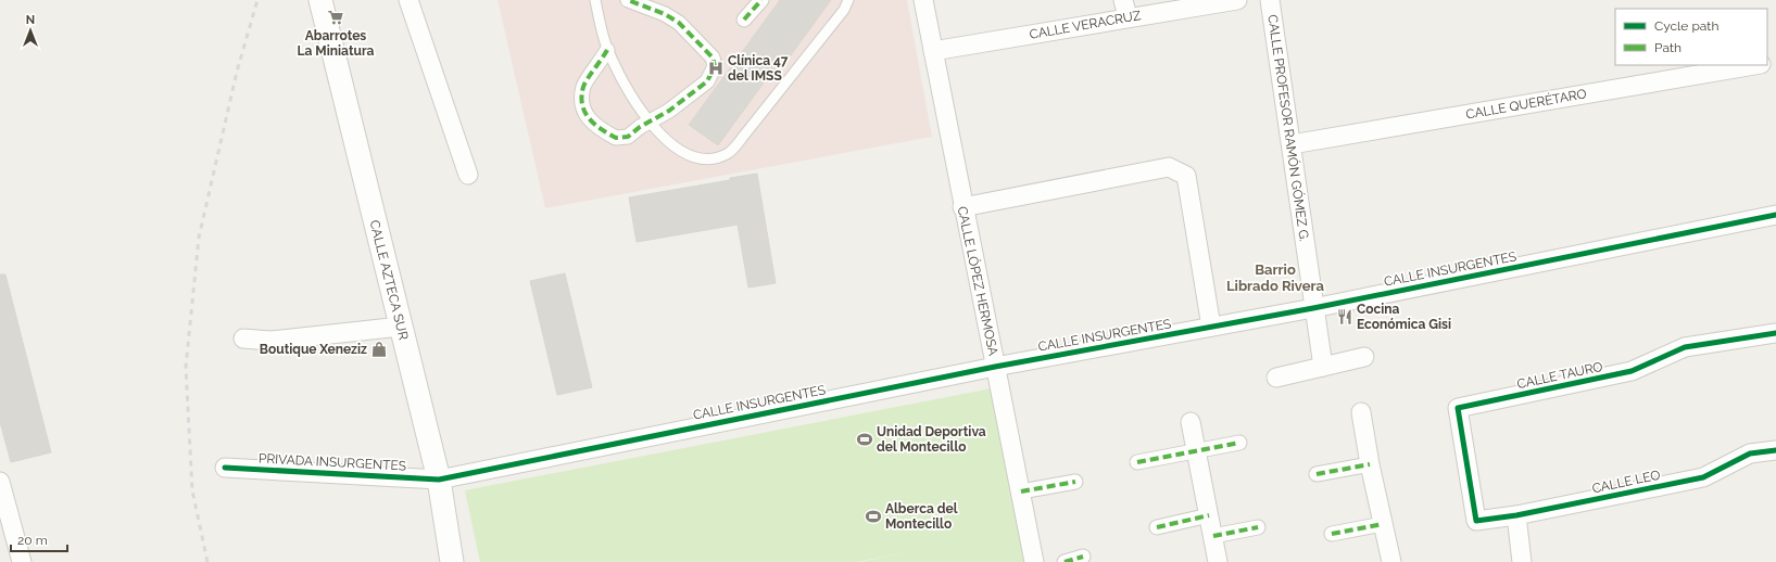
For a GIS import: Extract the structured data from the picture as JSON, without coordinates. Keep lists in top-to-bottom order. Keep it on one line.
{"streets":{"street":["CALLE VERACRUZ","CALLE QUERÉTARO","CALLE PROFESOR RAMÓN GÓMEZ G.","CALLE INSURGENTES","CALLE AZTECA SUR","CALLE LÓPEZ HERMOSA","CALLE TAURO","PRIVADA INSURGENTES","CALLE LEO"]},"crossings":[["CALLE VERACRUZ","CALLE LÓPEZ HERMOSA"],["CALLE QUERÉTARO","CALLE PROFESOR RAMÓN GÓMEZ G."],["CALLE PROFESOR RAMÓN GÓMEZ G.","CALLE INSURGENTES"],["CALLE INSURGENTES","CALLE AZTECA SUR"],["CALLE INSURGENTES","CALLE LÓPEZ HERMOSA"],["CALLE INSURGENTES","PRIVADA INSURGENTES"],["CALLE AZTECA SUR","PRIVADA INSURGENTES"],["CALLE TAURO","CALLE LEO"]],"districts":["Barrio Librado Rivera"],"places":{"supermarket":["Abarrotes La Miniatura"],"hospital":["Clínica 47 del IMSS"],"restaurant":["Cocina Económica Gisi"],"shop":["Boutique Xeneziz"],"sports":["Unidad Deportiva del Montecillo","Alberca del Montecillo"]},"legend":["Cycle path","Path"],"scale_bar":"20 m","north":"top"}
